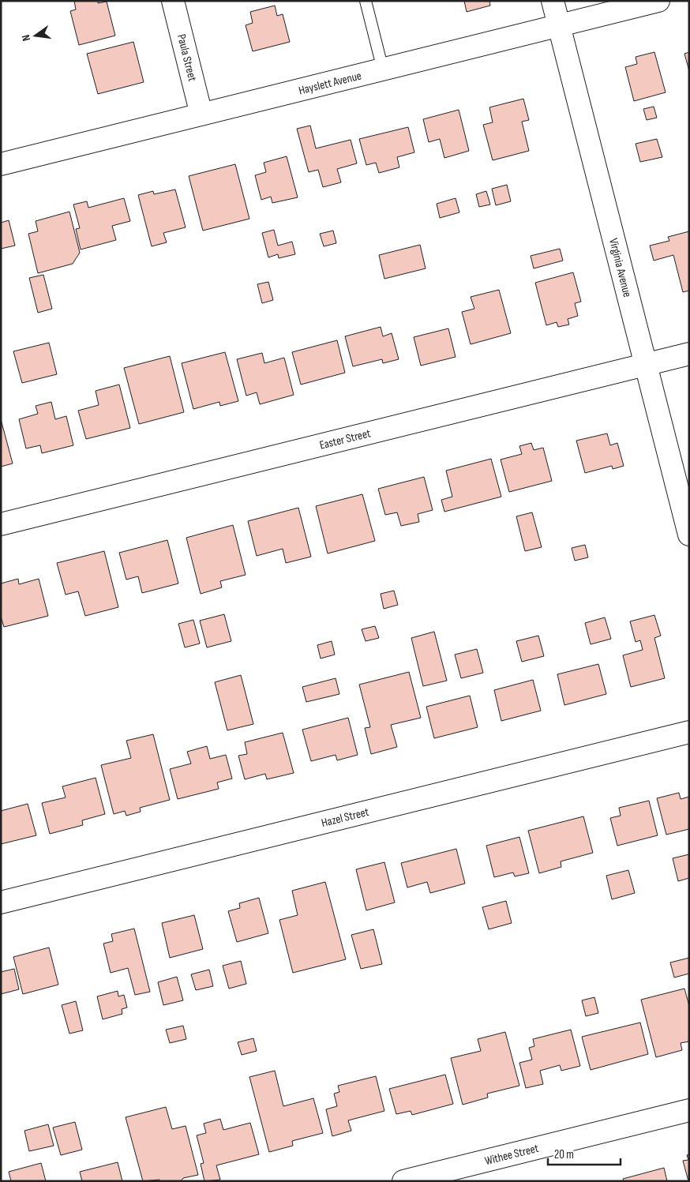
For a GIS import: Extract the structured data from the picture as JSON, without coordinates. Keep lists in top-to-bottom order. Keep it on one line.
{"streets":{"street":["Paula Street","Hayslett Avenue","Virginia Avenue","Easter Street","Hazel Street","Withee Street"]},"crossings":[["Paula Street","Hayslett Avenue"],["Hayslett Avenue","Virginia Avenue"],["Virginia Avenue","Easter Street"]],"scale_bar":"20 m","north":"left"}
